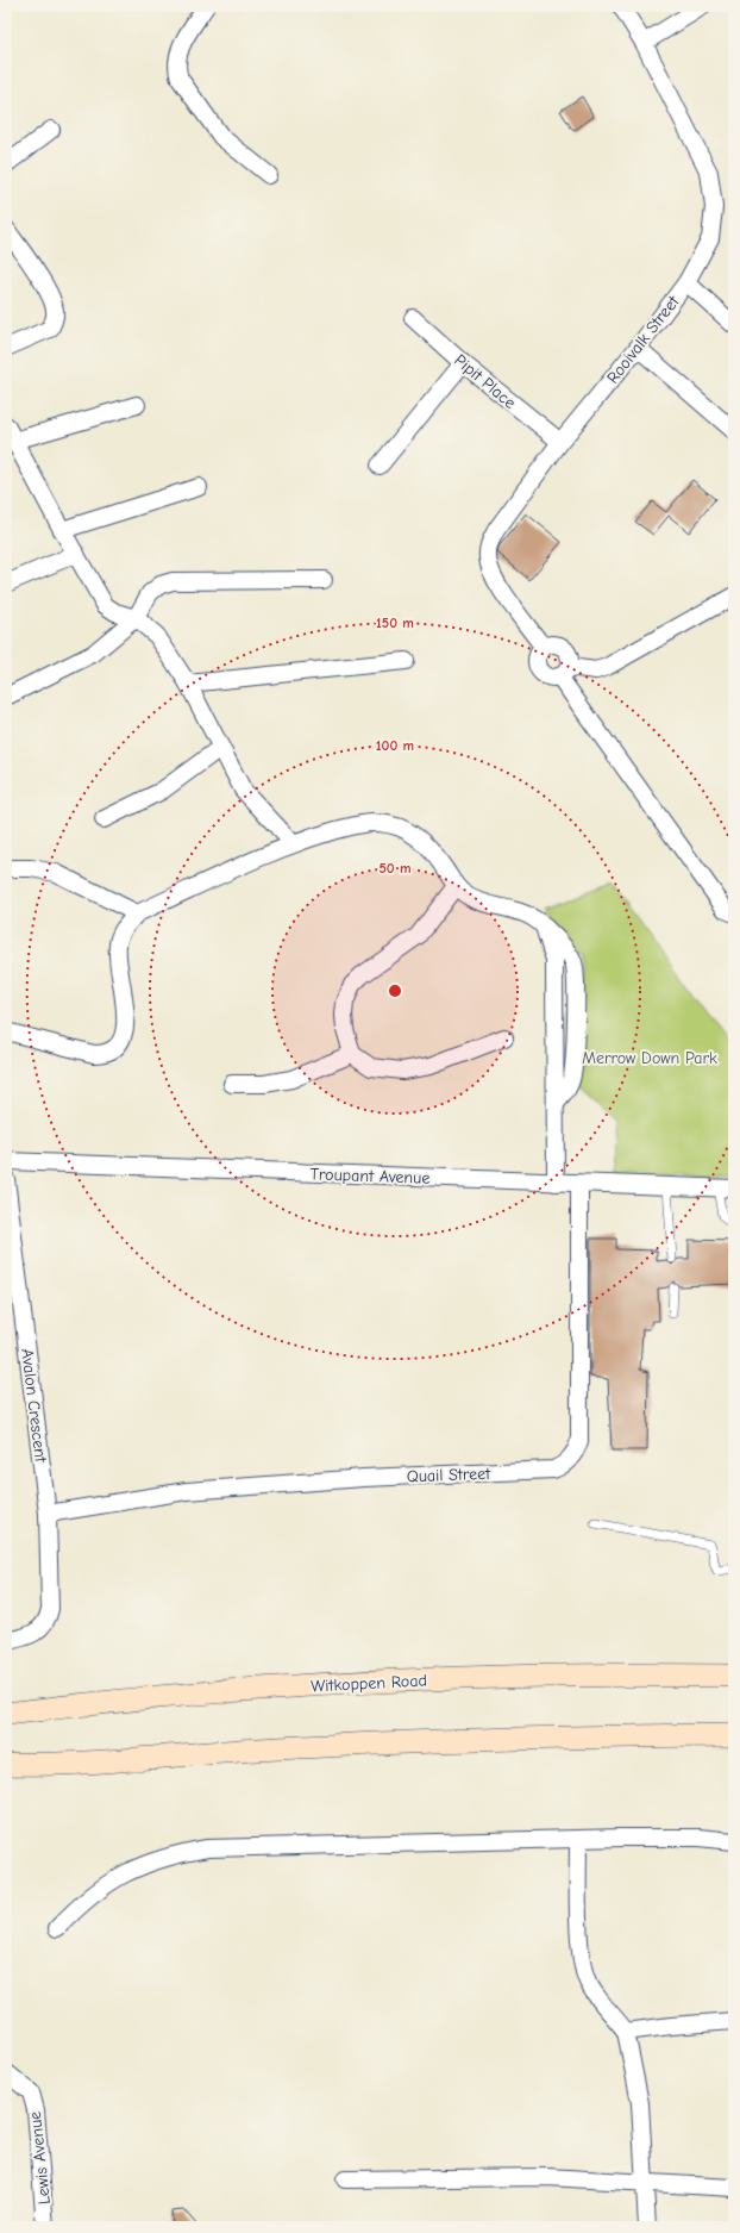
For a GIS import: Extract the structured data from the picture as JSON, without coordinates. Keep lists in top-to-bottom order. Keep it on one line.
{"streets":{"main road":["Witkoppen Road"],"street":["Rooivalk Street","Pipit Place","Troupant Avenue","Avalon Crescent","Quail Street","Lewis Avenue"]},"crossings":[["Rooivalk Street","Pipit Place"],["Troupant Avenue","Quail Street"],["Avalon Crescent","Quail Street"]],"parks":["Merrow Down Park"],"rings":["150 m","100 m","50 m"]}
